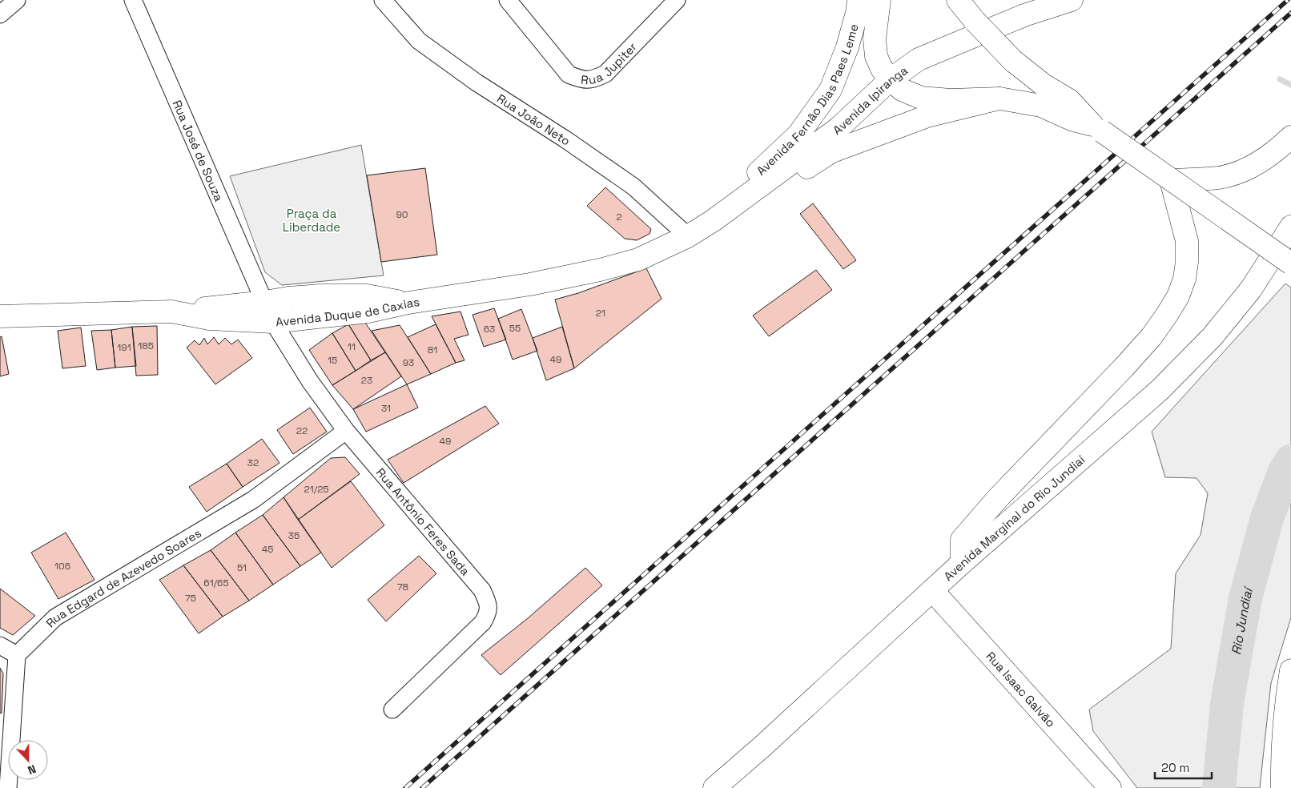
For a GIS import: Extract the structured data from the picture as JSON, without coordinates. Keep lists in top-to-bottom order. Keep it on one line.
{"streets":{"main road":["Avenida Fernão Dias Paes Leme","Avenida Ipiranga","Avenida Duque de Caxias","Avenida Marginal do Rio Jundiaí","Rua Isaac Galvão"],"street":["Rua Jupiter","Rua João Neto","Rua José de Souza","Rua Antônio Feres Sada","Rua Edgard de Azevedo Soares"]},"crossings":[["Avenida Fernão Dias Paes Leme","Avenida Ipiranga"],["Avenida Ipiranga","Rua João Neto"],["Avenida Ipiranga","Avenida Duque de Caxias"],["Rua João Neto","Avenida Duque de Caxias"],["Rua José de Souza","Avenida Duque de Caxias"],["Rua José de Souza","Rua Antônio Feres Sada"],["Avenida Duque de Caxias","Rua Antônio Feres Sada"],["Avenida Marginal do Rio Jundiaí","Rua Isaac Galvão"],["Rua Antônio Feres Sada","Rua Edgard de Azevedo Soares"]],"water":["Rio Jundiaí"],"parks":["Praça da Liberdade"],"house_numbers":["90","2","21","55","63","185","11","191","81","49","15","93","23","31","22","49","32","21/25","35","45","106","51","61/65","78","75"],"scale_bar":"20 m","north":"bottom"}
